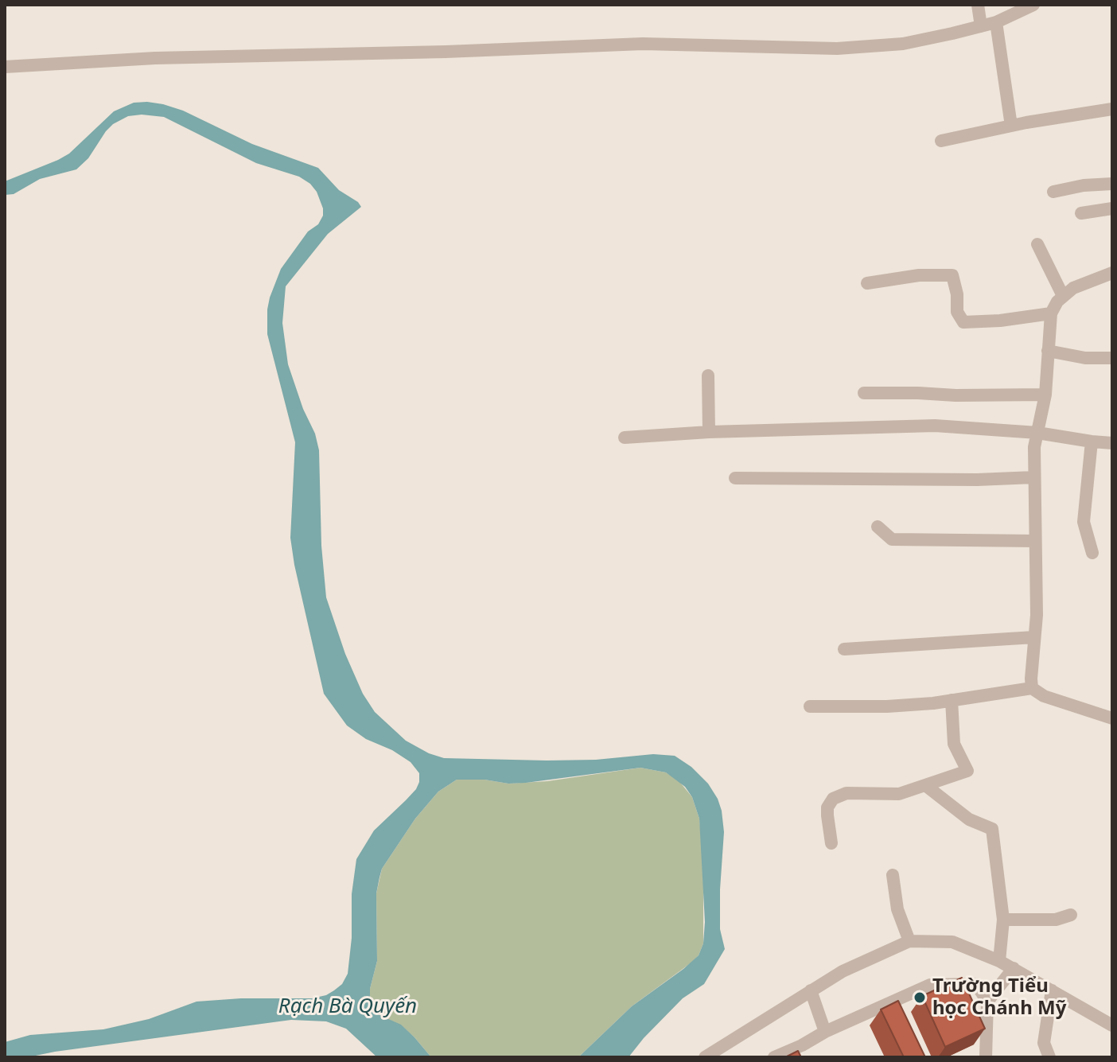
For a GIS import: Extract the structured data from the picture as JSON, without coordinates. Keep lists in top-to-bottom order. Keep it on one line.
{"water":["Rạch Bà Quyến"],"places":["Trường Tiểu học Chánh Mỹ"]}
